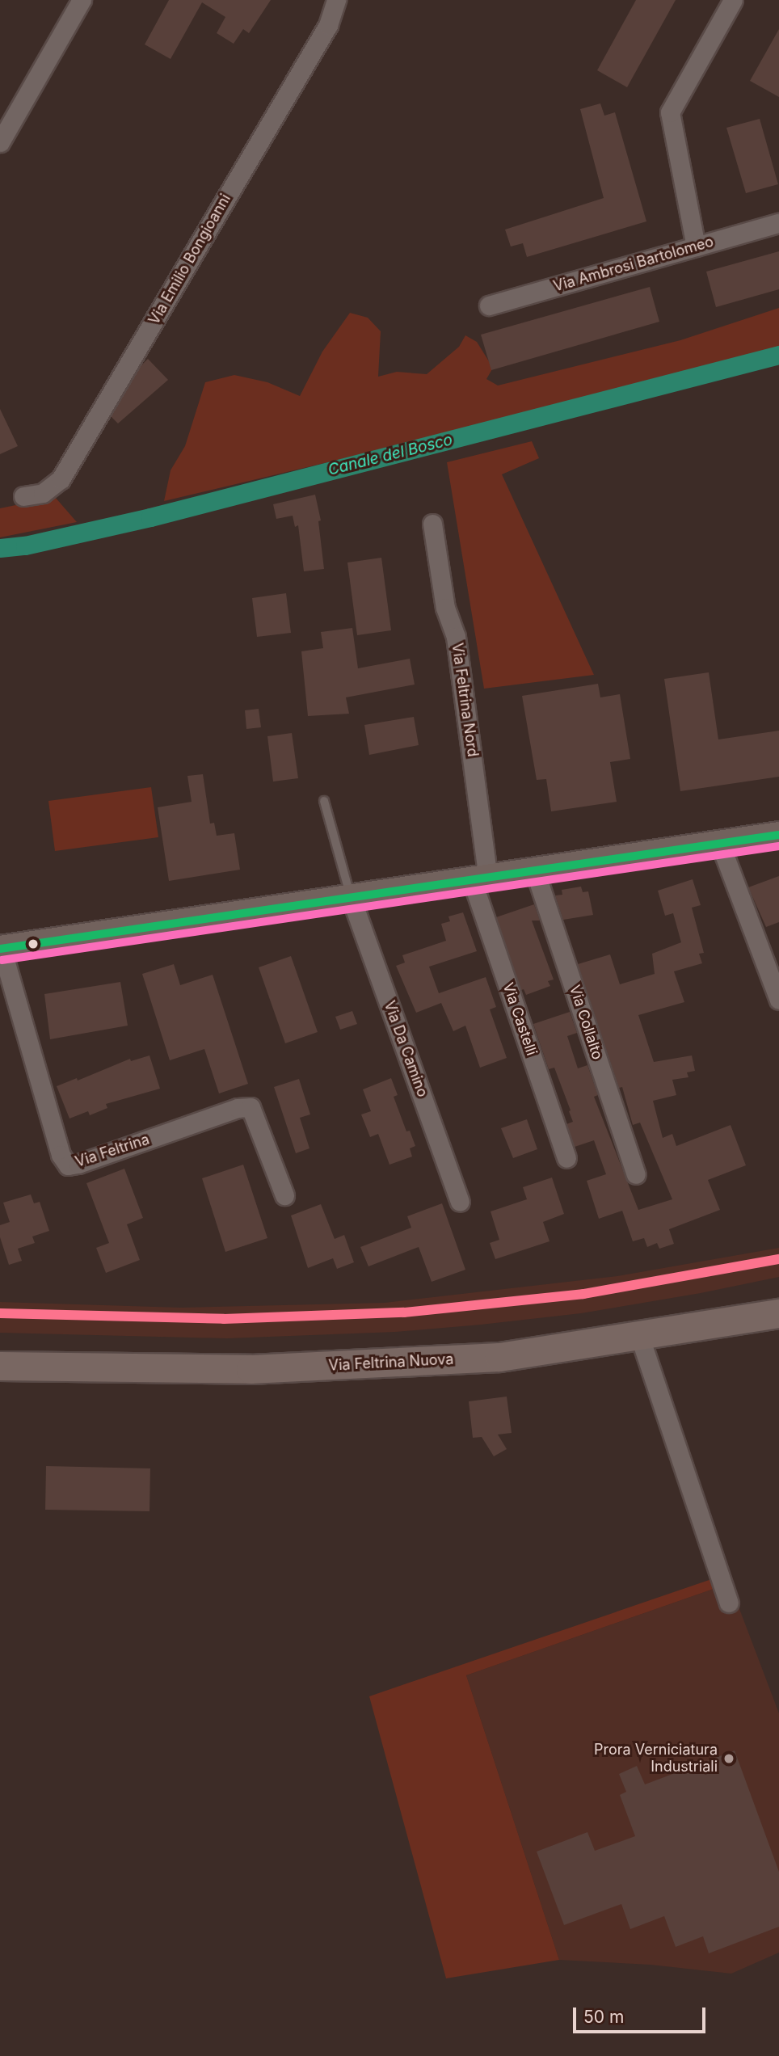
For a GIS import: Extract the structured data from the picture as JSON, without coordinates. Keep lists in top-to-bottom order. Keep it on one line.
{"streets":{"main road":["Via Feltrina Nuova"],"street":["Via Emilio Bongioanni","Via Ambrosi Bartolomeo","Via Feltrina Nord","Via Castelli","Via Collalto","Via Da Camino","Via Feltrina"]},"crossings":[["Via Feltrina Nord","Via Castelli"]],"water":["Canale del Bosco"],"places":["Prora Verniciatura Industriali"],"scale_bar":"50 m"}
